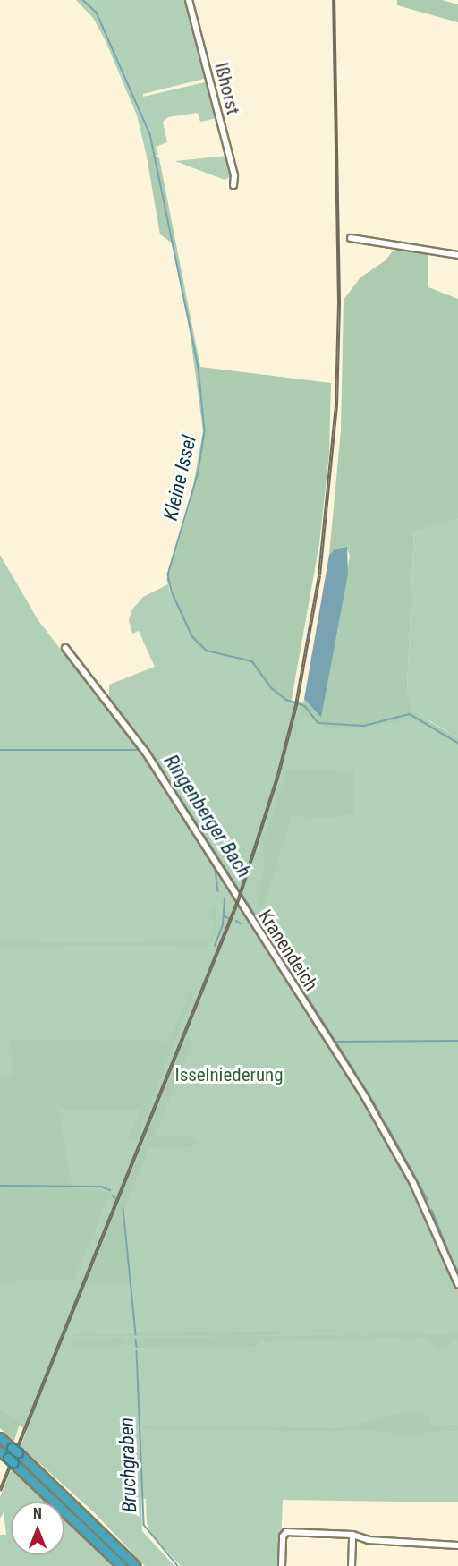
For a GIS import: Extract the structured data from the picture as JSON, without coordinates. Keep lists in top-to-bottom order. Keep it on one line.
{"streets":{"street":["Ißhorst","Kranendeich"]},"water":["Kleine Issel","Ringenberger Bach","Bruchgraben"],"parks":["Isselniederung"],"north":"top"}
